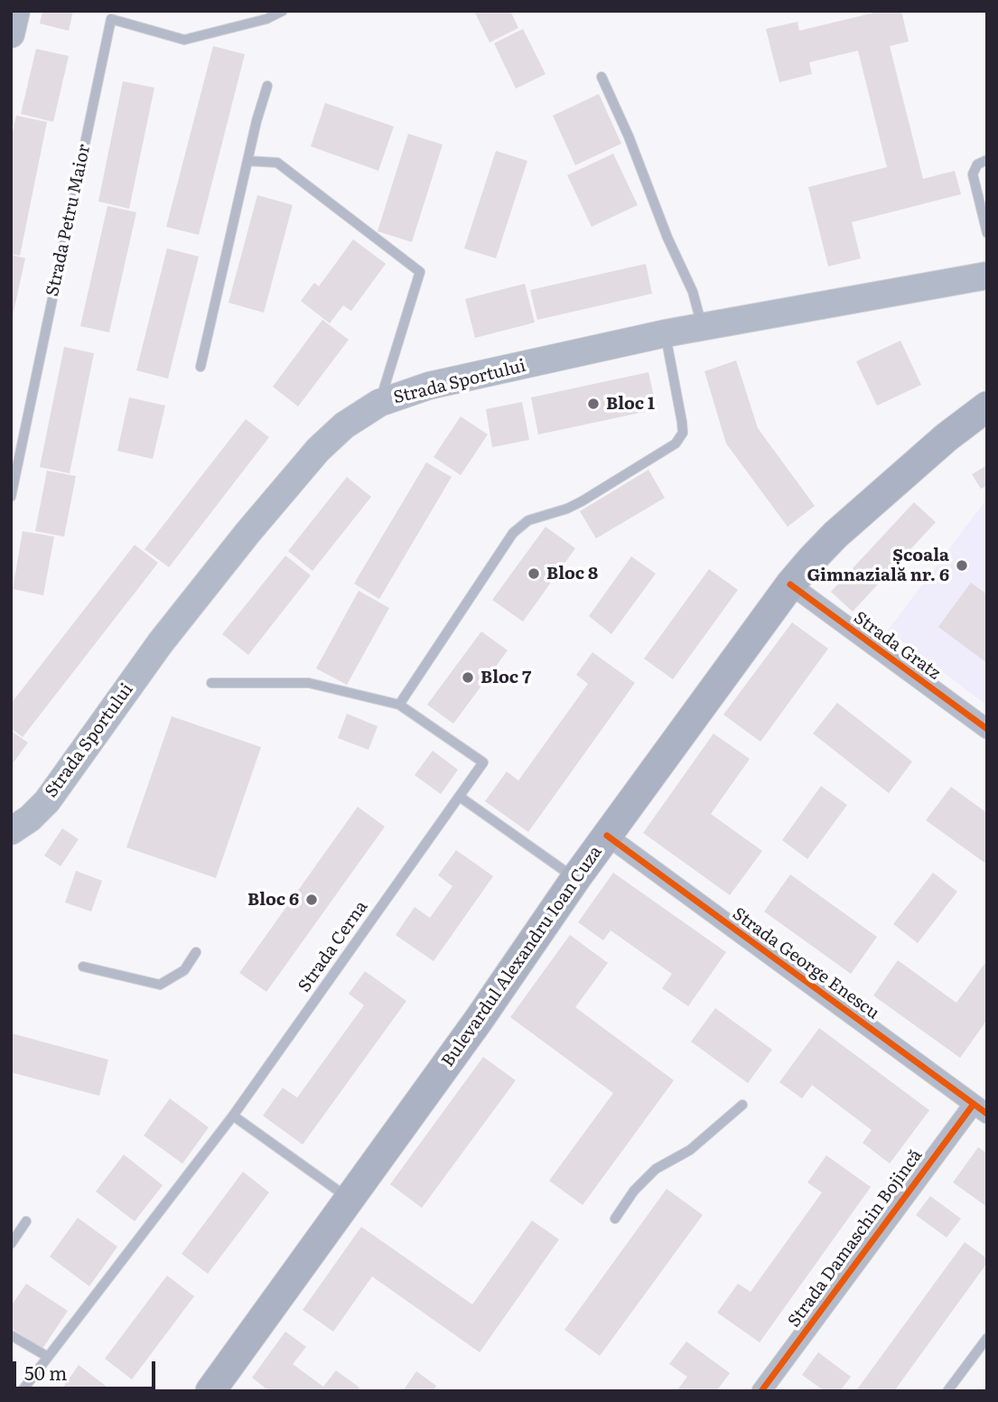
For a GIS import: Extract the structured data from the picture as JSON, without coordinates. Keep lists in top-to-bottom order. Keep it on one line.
{"streets":{"main road":["Strada Sportului","Bulevardul Alexandru Ioan Cuza"],"street":["Strada Gratz","Strada George Enescu","Strada Damaschin Bojincă"],"lane":["Strada Petru Maior","Strada Cerna"]},"crossings":[["Strada Gratz","Bulevardul Alexandru Ioan Cuza"],["Bulevardul Alexandru Ioan Cuza","Strada George Enescu"],["Strada George Enescu","Strada Damaschin Bojincă"]],"places":["Bloc 1","Școala Gimnazială nr. 6","Bloc 8","Bloc 7","Bloc 6"],"scale_bar":"50 m"}
